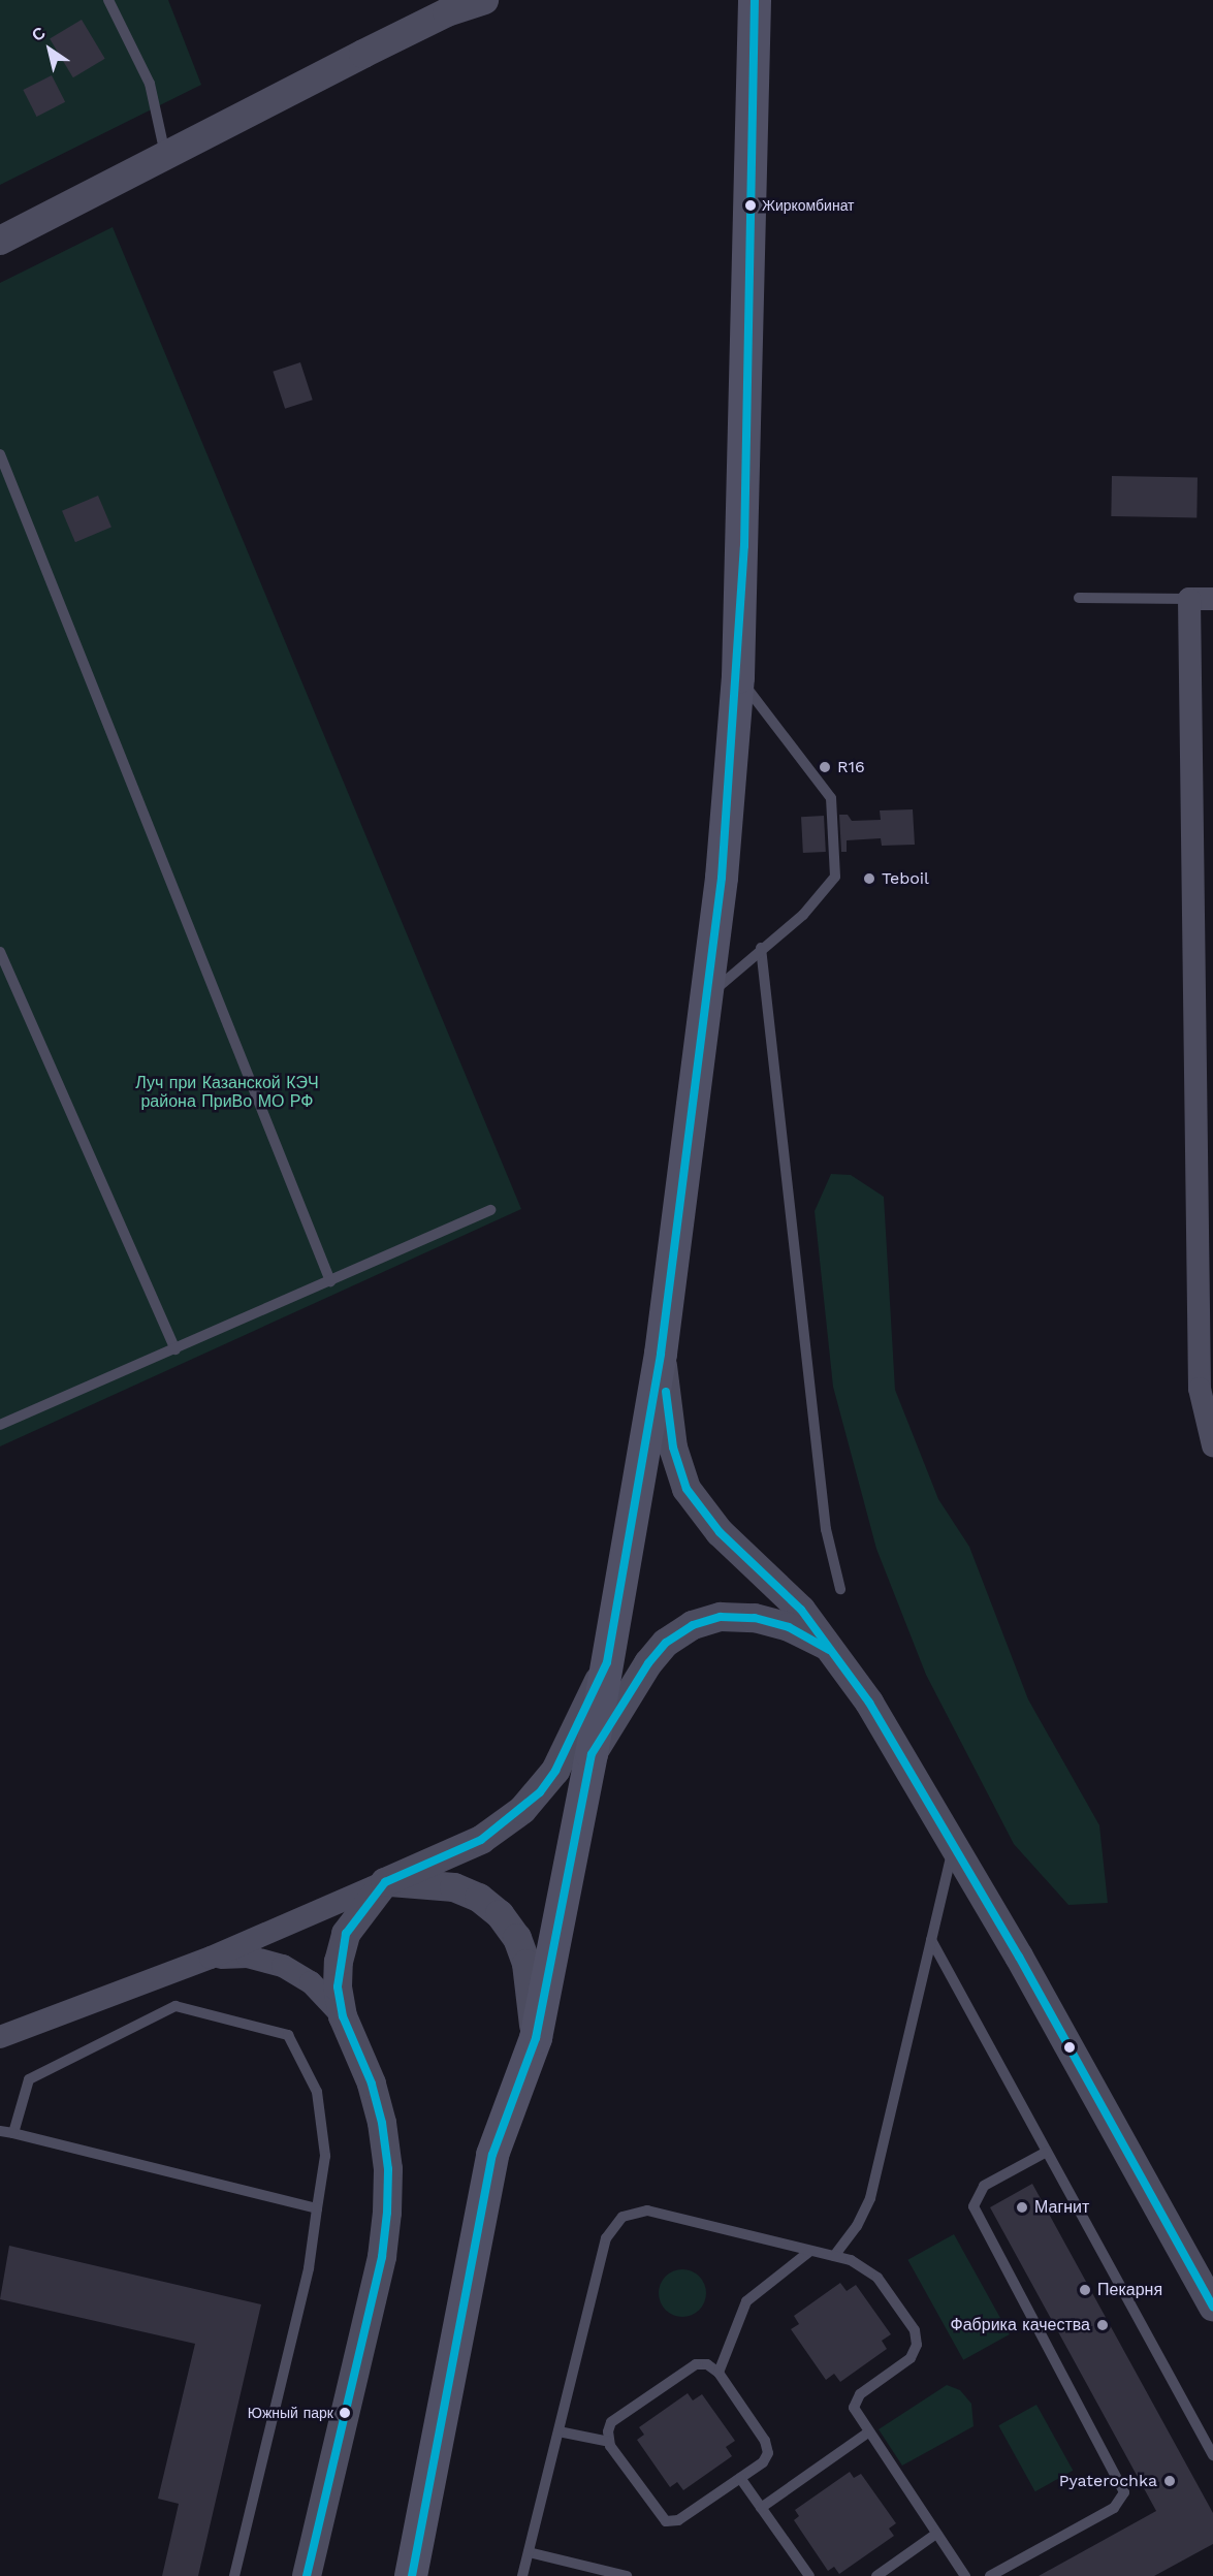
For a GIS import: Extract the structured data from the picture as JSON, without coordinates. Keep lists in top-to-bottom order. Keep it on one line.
{"parks":["Луч при Казанской КЭЧ района ПриВо МО РФ"],"places":["Жиркомбинат","R16","Teboil","Магнит","Пекарня","Фабрика качества","Южный парк","Pyaterochka"],"north":"top left"}
